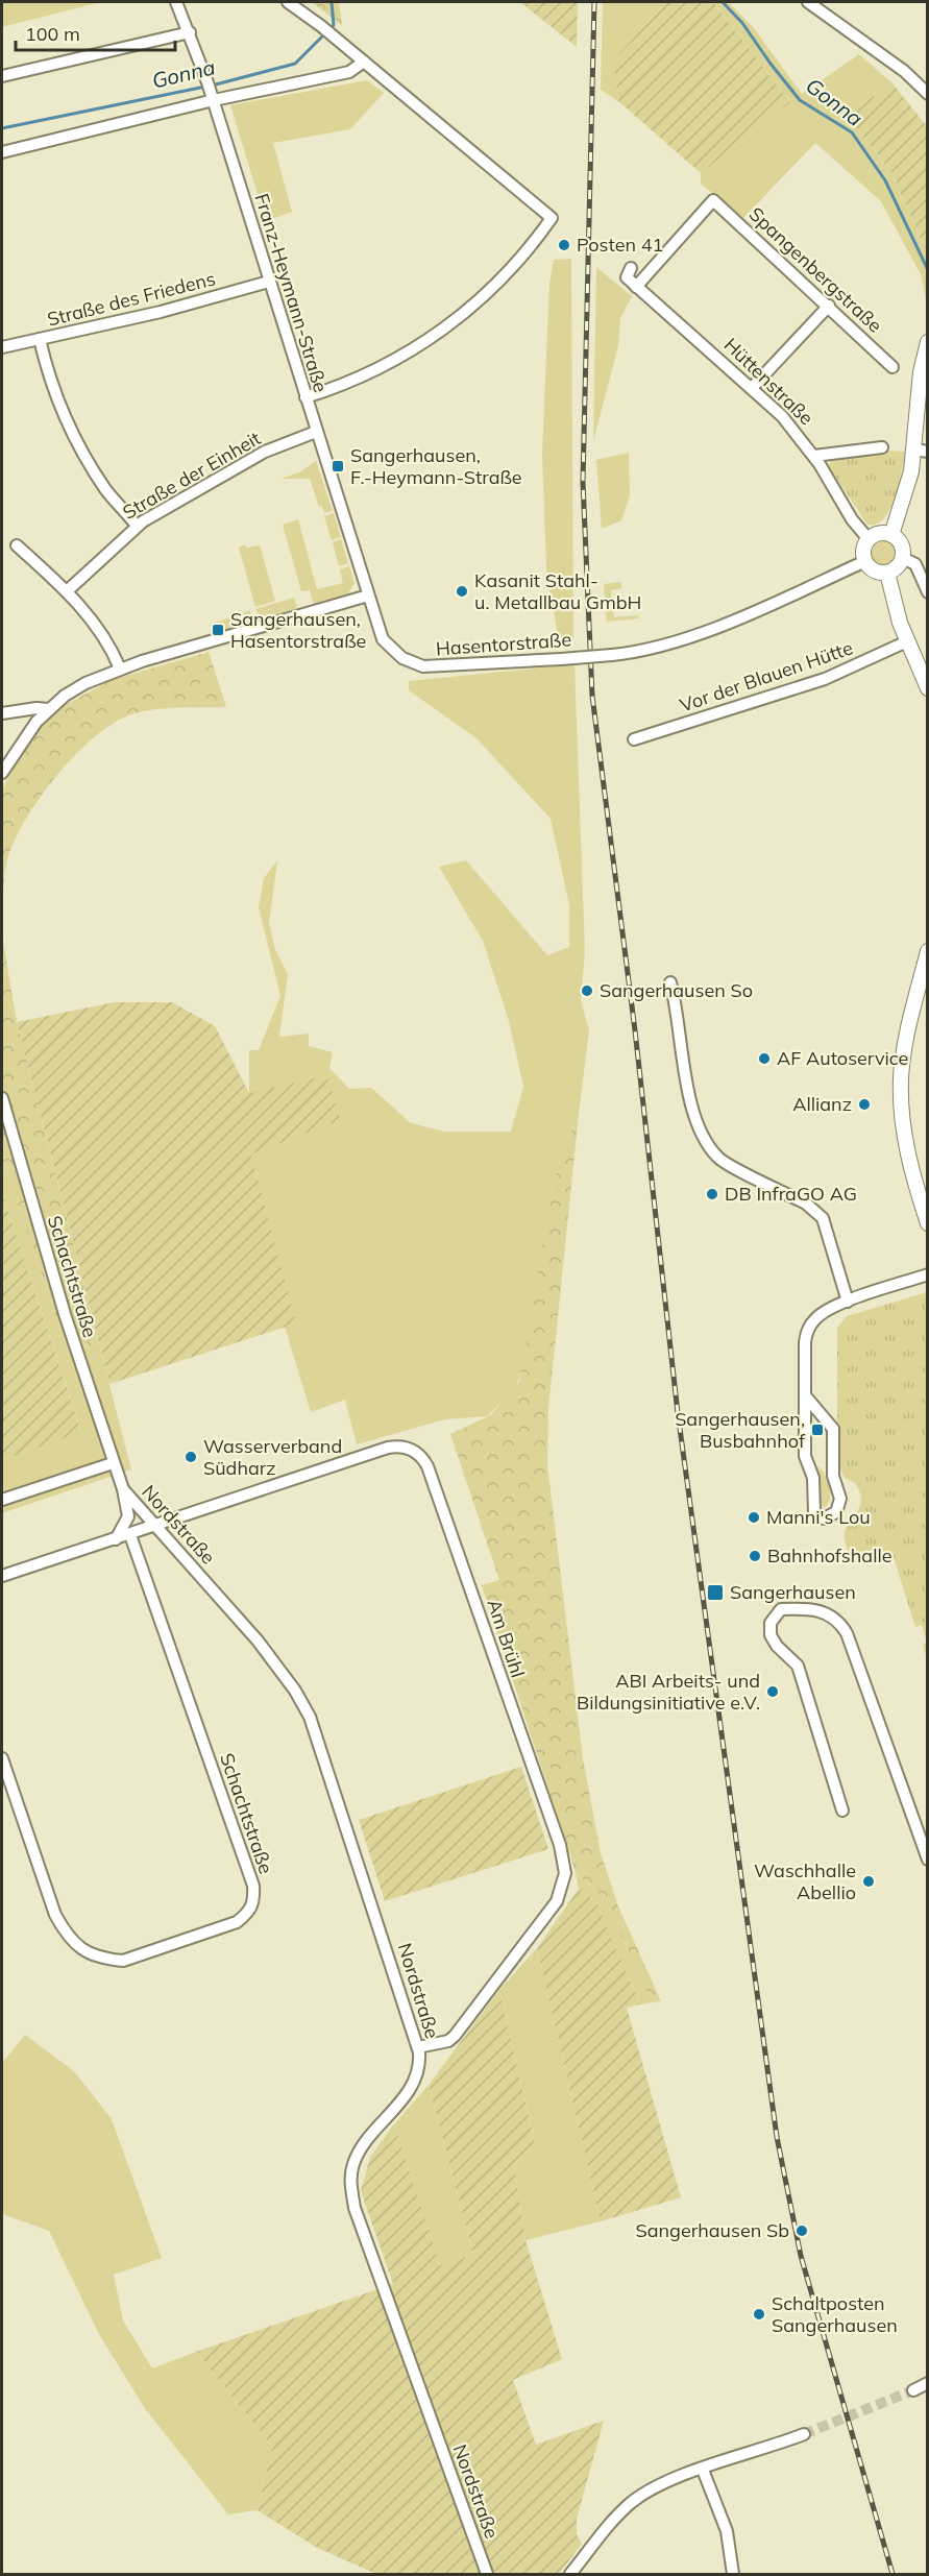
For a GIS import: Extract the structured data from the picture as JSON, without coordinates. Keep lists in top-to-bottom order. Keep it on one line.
{"streets":{"street":["Spangenbergstraße","Franz-Heymann-Straße","Straße des Friedens","Hüttenstraße","Straße der Einheit","Hasentorstraße","Vor der Blauen Hütte","Schachtstraße","Nordstraße","Am Brühl"]},"crossings":[["Spangenbergstraße","Hüttenstraße"],["Franz-Heymann-Straße","Straße des Friedens"],["Franz-Heymann-Straße","Straße der Einheit"],["Franz-Heymann-Straße","Hasentorstraße"],["Hüttenstraße","Hasentorstraße"],["Schachtstraße","Nordstraße"],["Nordstraße","Am Brühl"]],"water":["Gonna"],"places":{"other":["Posten 41","Kasanit Stahl- u. Metallbau GmbH","Sangerhausen So","AF Autoservice","Allianz","DB InfraGO AG","Wasserverband Südharz","Manni's Lou","Bahnhofshalle","ABI Arbeits- und Bildungsinitiative e.V.","Waschhalle Abellio","Sangerhausen Sb","Schaltposten Sangerhausen"],"transit":["Sangerhausen, F.-Heymann-Straße","Sangerhausen, Hasentorstraße","Sangerhausen, Busbahnhof","Sangerhausen"]},"scale_bar":"100 m"}
